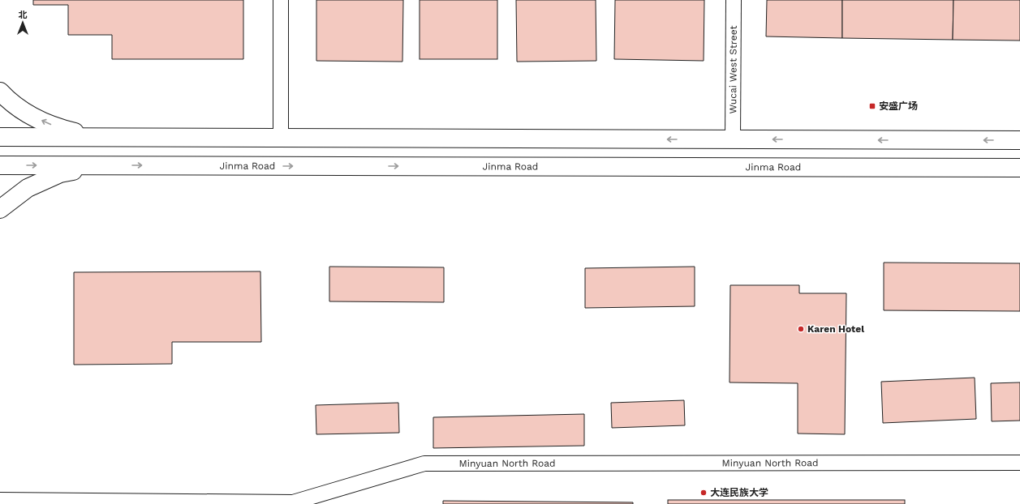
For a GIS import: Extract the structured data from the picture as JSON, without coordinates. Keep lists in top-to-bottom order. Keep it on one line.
{"streets":{"main road":["Jinma Road"],"street":["Wucai West Street","Minyuan North Road"]},"places":{"transit":["安盛广场"],"other":["Karen Hotel","大连民族大学"]},"north":"top"}
